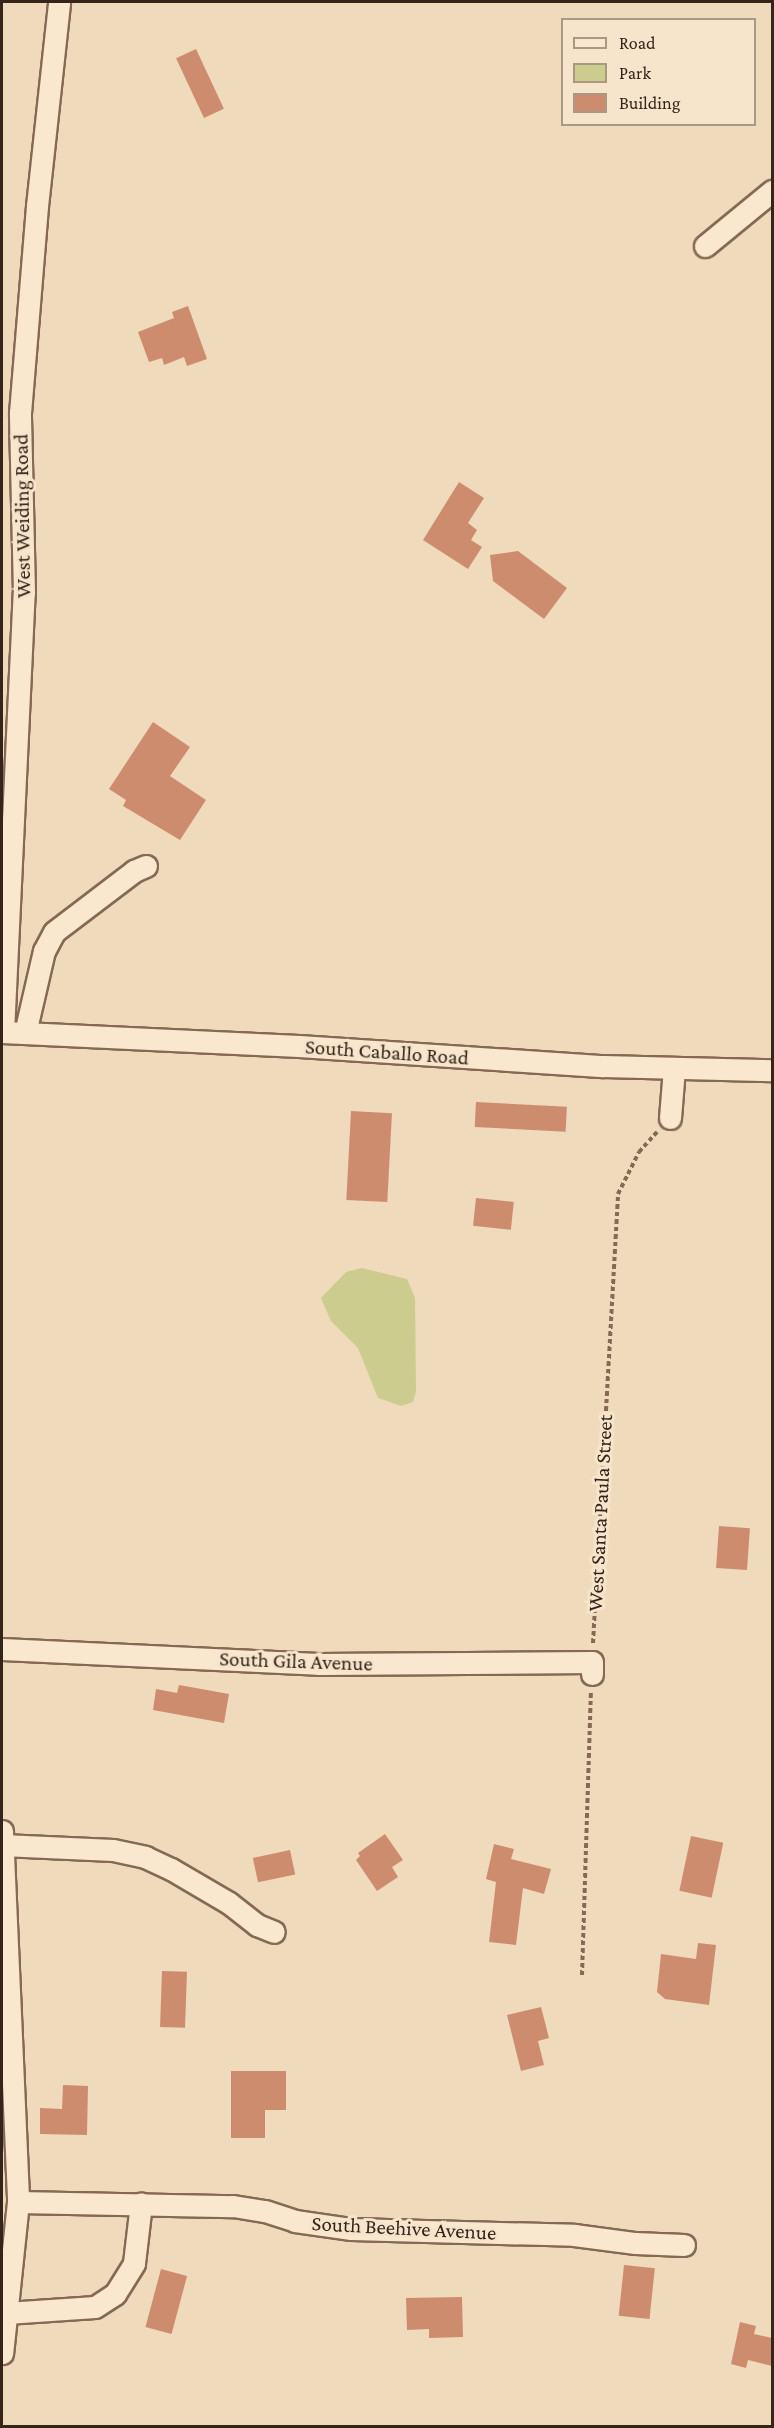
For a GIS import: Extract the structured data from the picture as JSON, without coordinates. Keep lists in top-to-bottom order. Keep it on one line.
{"streets":{"street":["West Weiding Road","South Caballo Road","South Gila Avenue","South Beehive Avenue"],"path":["West Santa Paula Street"]},"crossings":[["West Weiding Road","South Caballo Road"],["West Santa Paula Street","South Gila Avenue"]],"legend":["Road","Park","Building"]}
